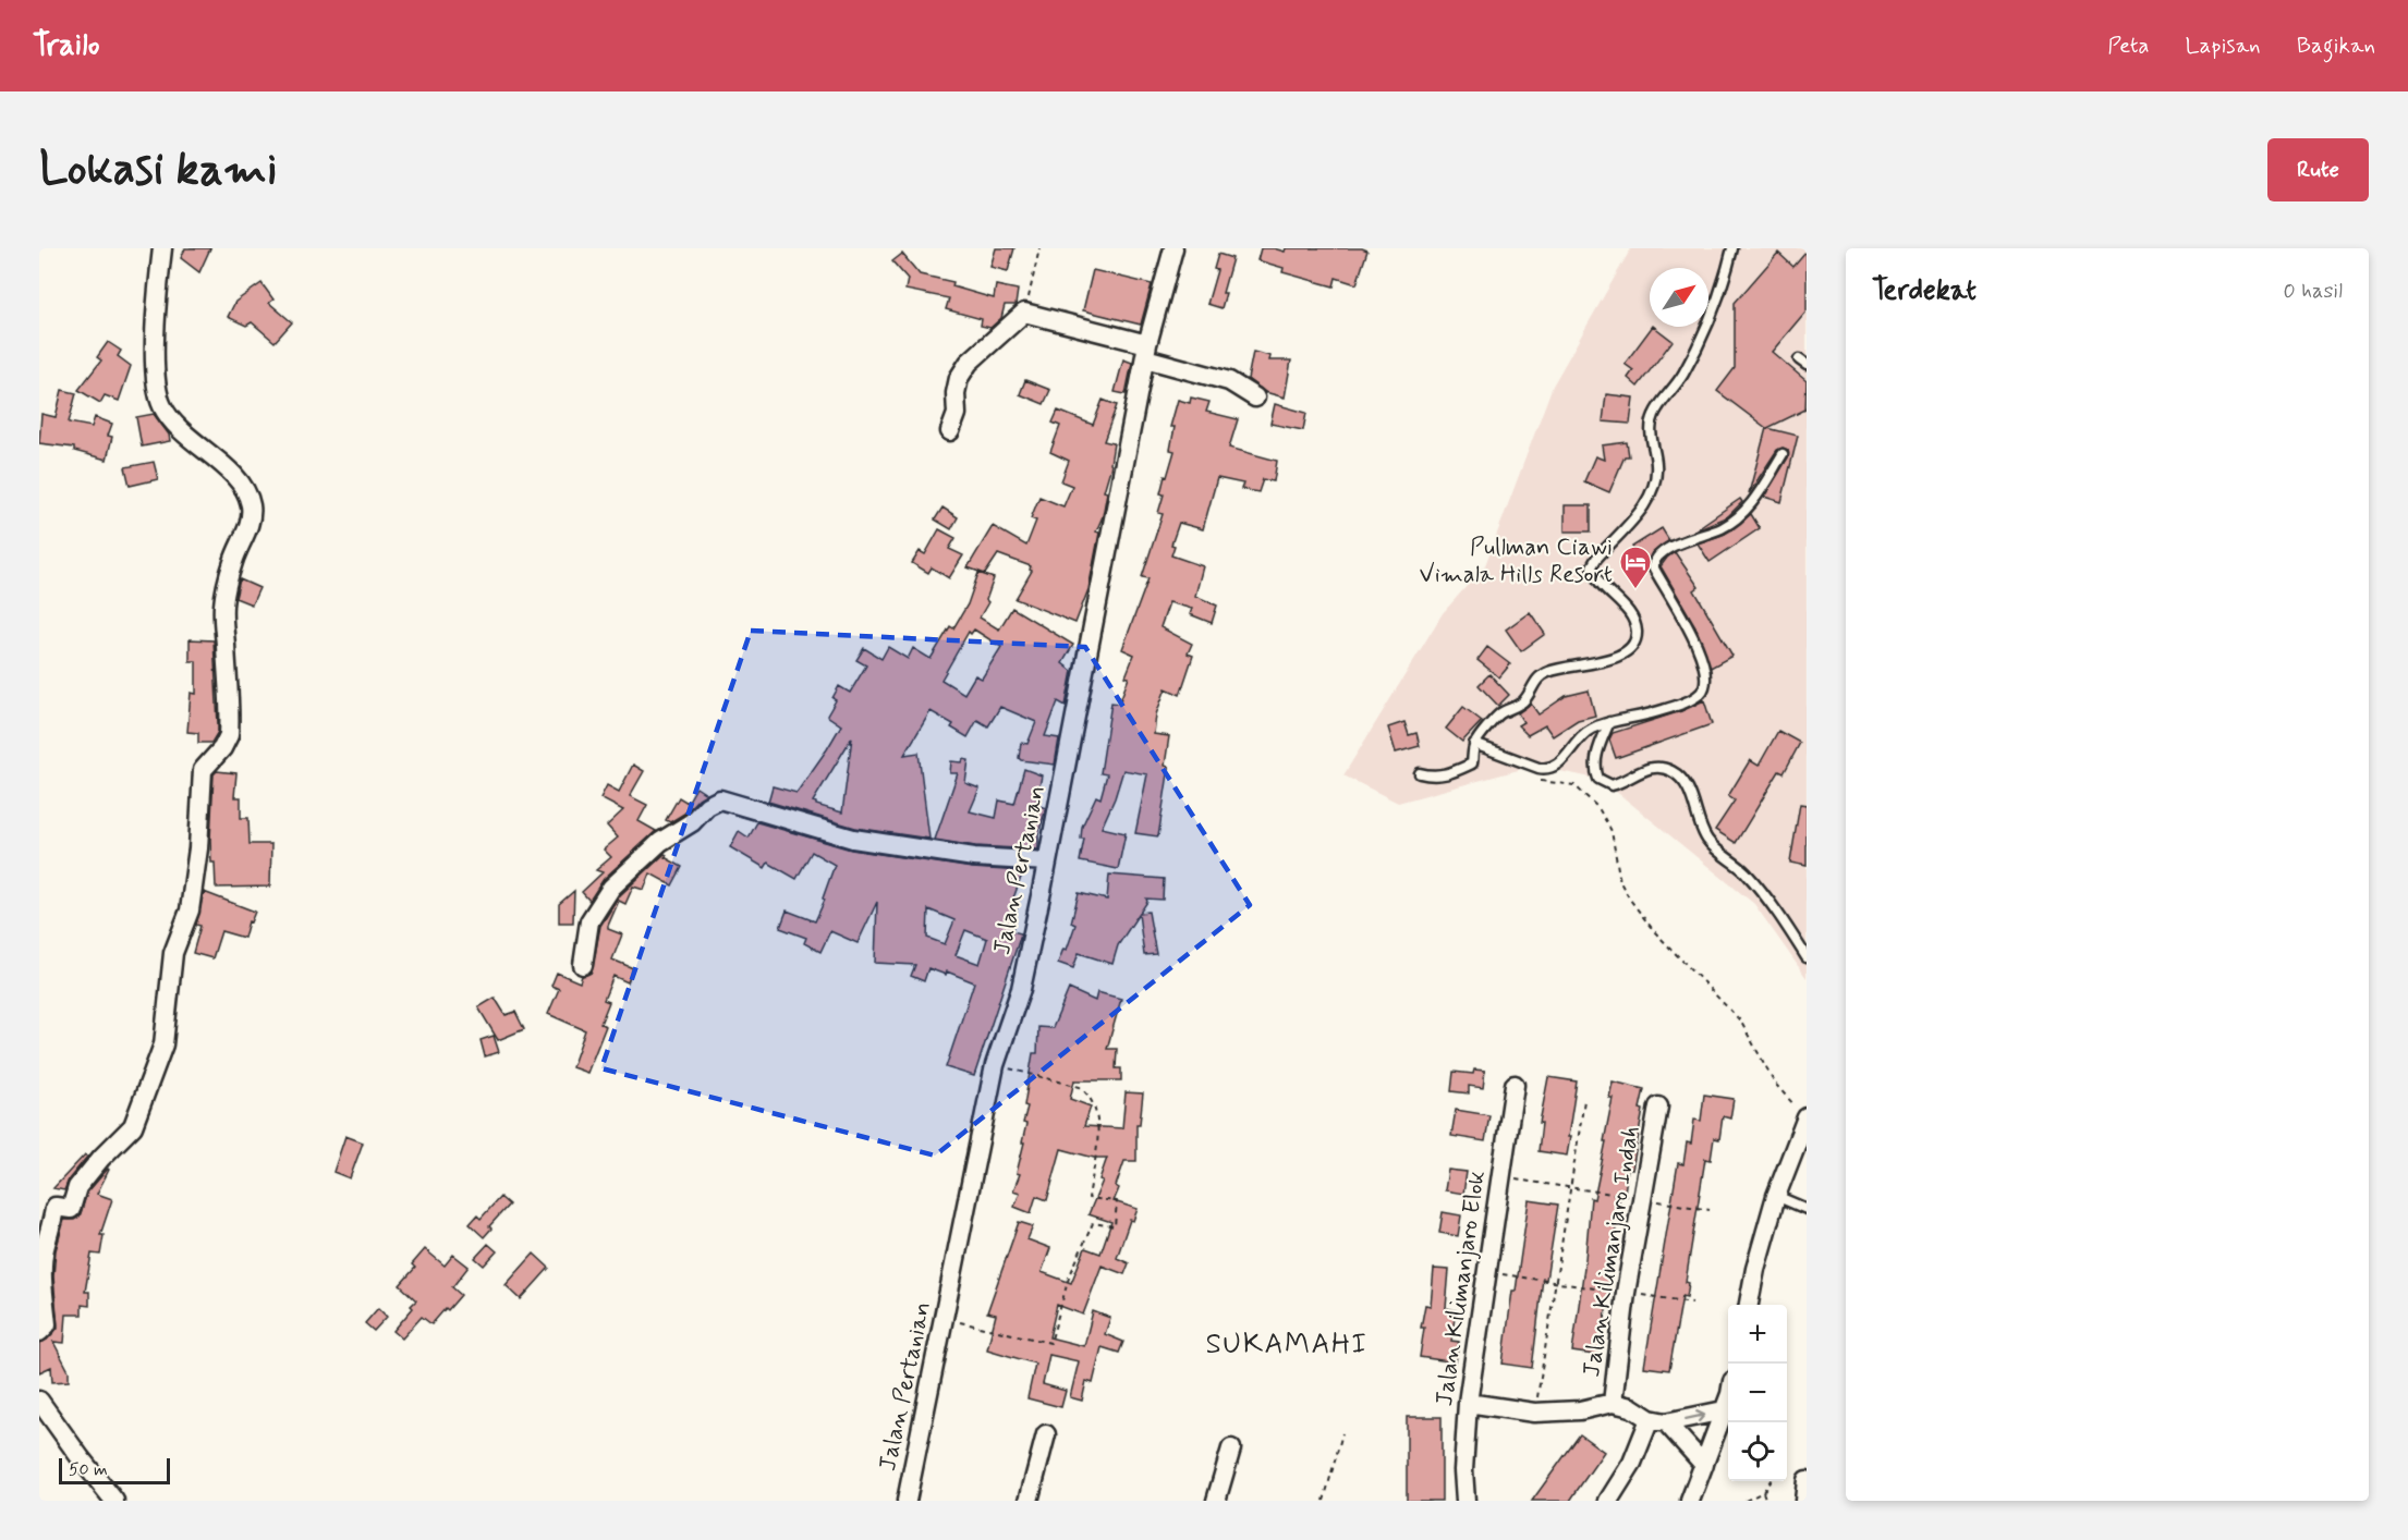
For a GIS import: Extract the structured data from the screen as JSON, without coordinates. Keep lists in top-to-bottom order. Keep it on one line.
{"streets":{"street":["Jalan Pertanian","Jalan Kilimanjaro Indah","Jalan Kilimanjaro Elok"]},"districts":["SUKAMAHI"],"places":{"hotel":["Pullman Ciawi Vimala Hills Resort"]},"scale_bar":"50 m","north":"top right","page":{"header":"Trailo","nav":["Peta","Lapisan","Bagikan"],"buttons":"Rute","title":"Lokasi kami","heading":["Terdekat","0 hasil"],"map_buttons":["+","−"],"scale":"50 m"}}
